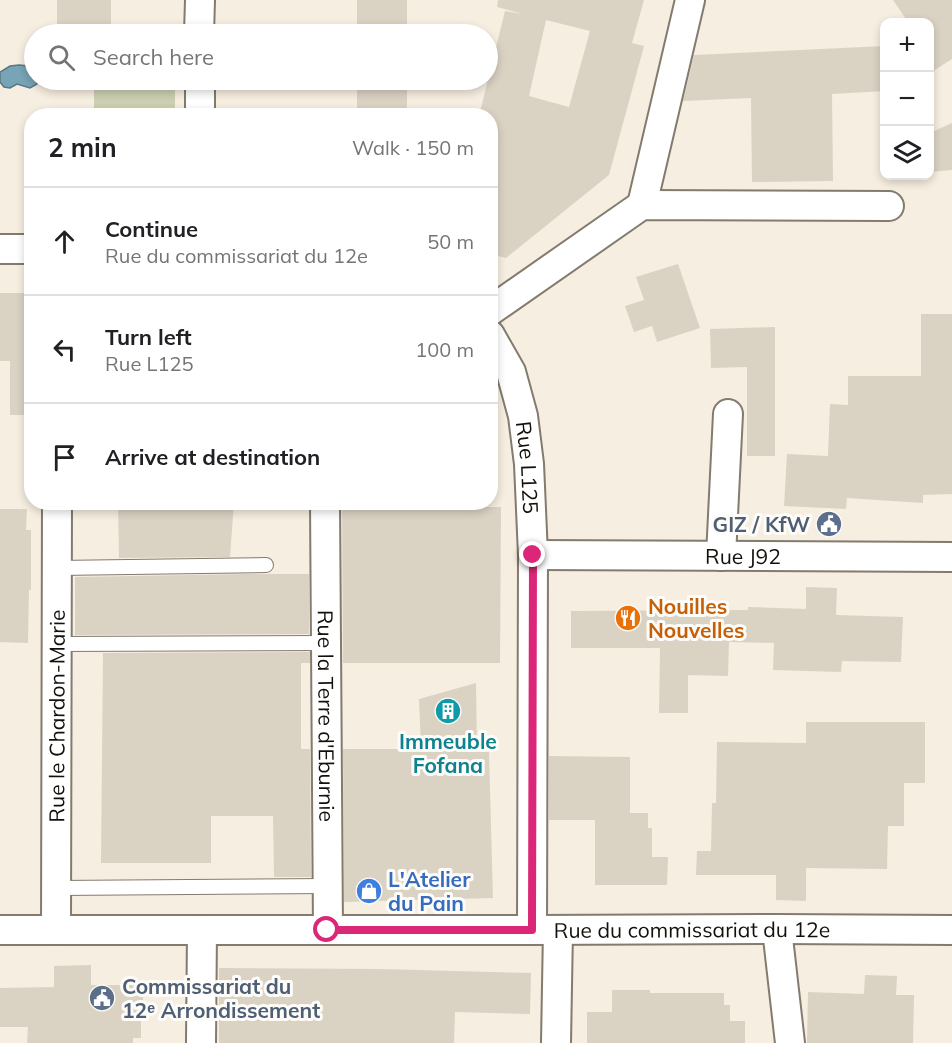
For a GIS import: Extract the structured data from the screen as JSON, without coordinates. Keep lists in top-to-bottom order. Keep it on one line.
{"streets":{"street":["Rue L125","Rue J92","Rue le Chardon-Marie","Rue la Terre d'Eburnie","Rue du commissariat du 12e"]},"crossings":[["Rue L125","Rue J92"],["Rue L125","Rue du commissariat du 12e"],["Rue le Chardon-Marie","Rue du commissariat du 12e"],["Rue la Terre d'Eburnie","Rue du commissariat du 12e"]],"places":{"public building":["GIZ / KfW","Commissariat du 12ᵉ Arrondissement"],"restaurant":["Nouilles Nouvelles"],"building":["Immeuble Fofana"],"shop":["L'Atelier du Pain"]},"page":{"map_buttons":["+","−"],"search":"Search here","heading":["2 min","Walk · 150 m"],"list":[["Continue","Rue du commissariat du 12e","50 m"],["Turn left","Rue L125","100 m"],"Arrive at destination"]}}
